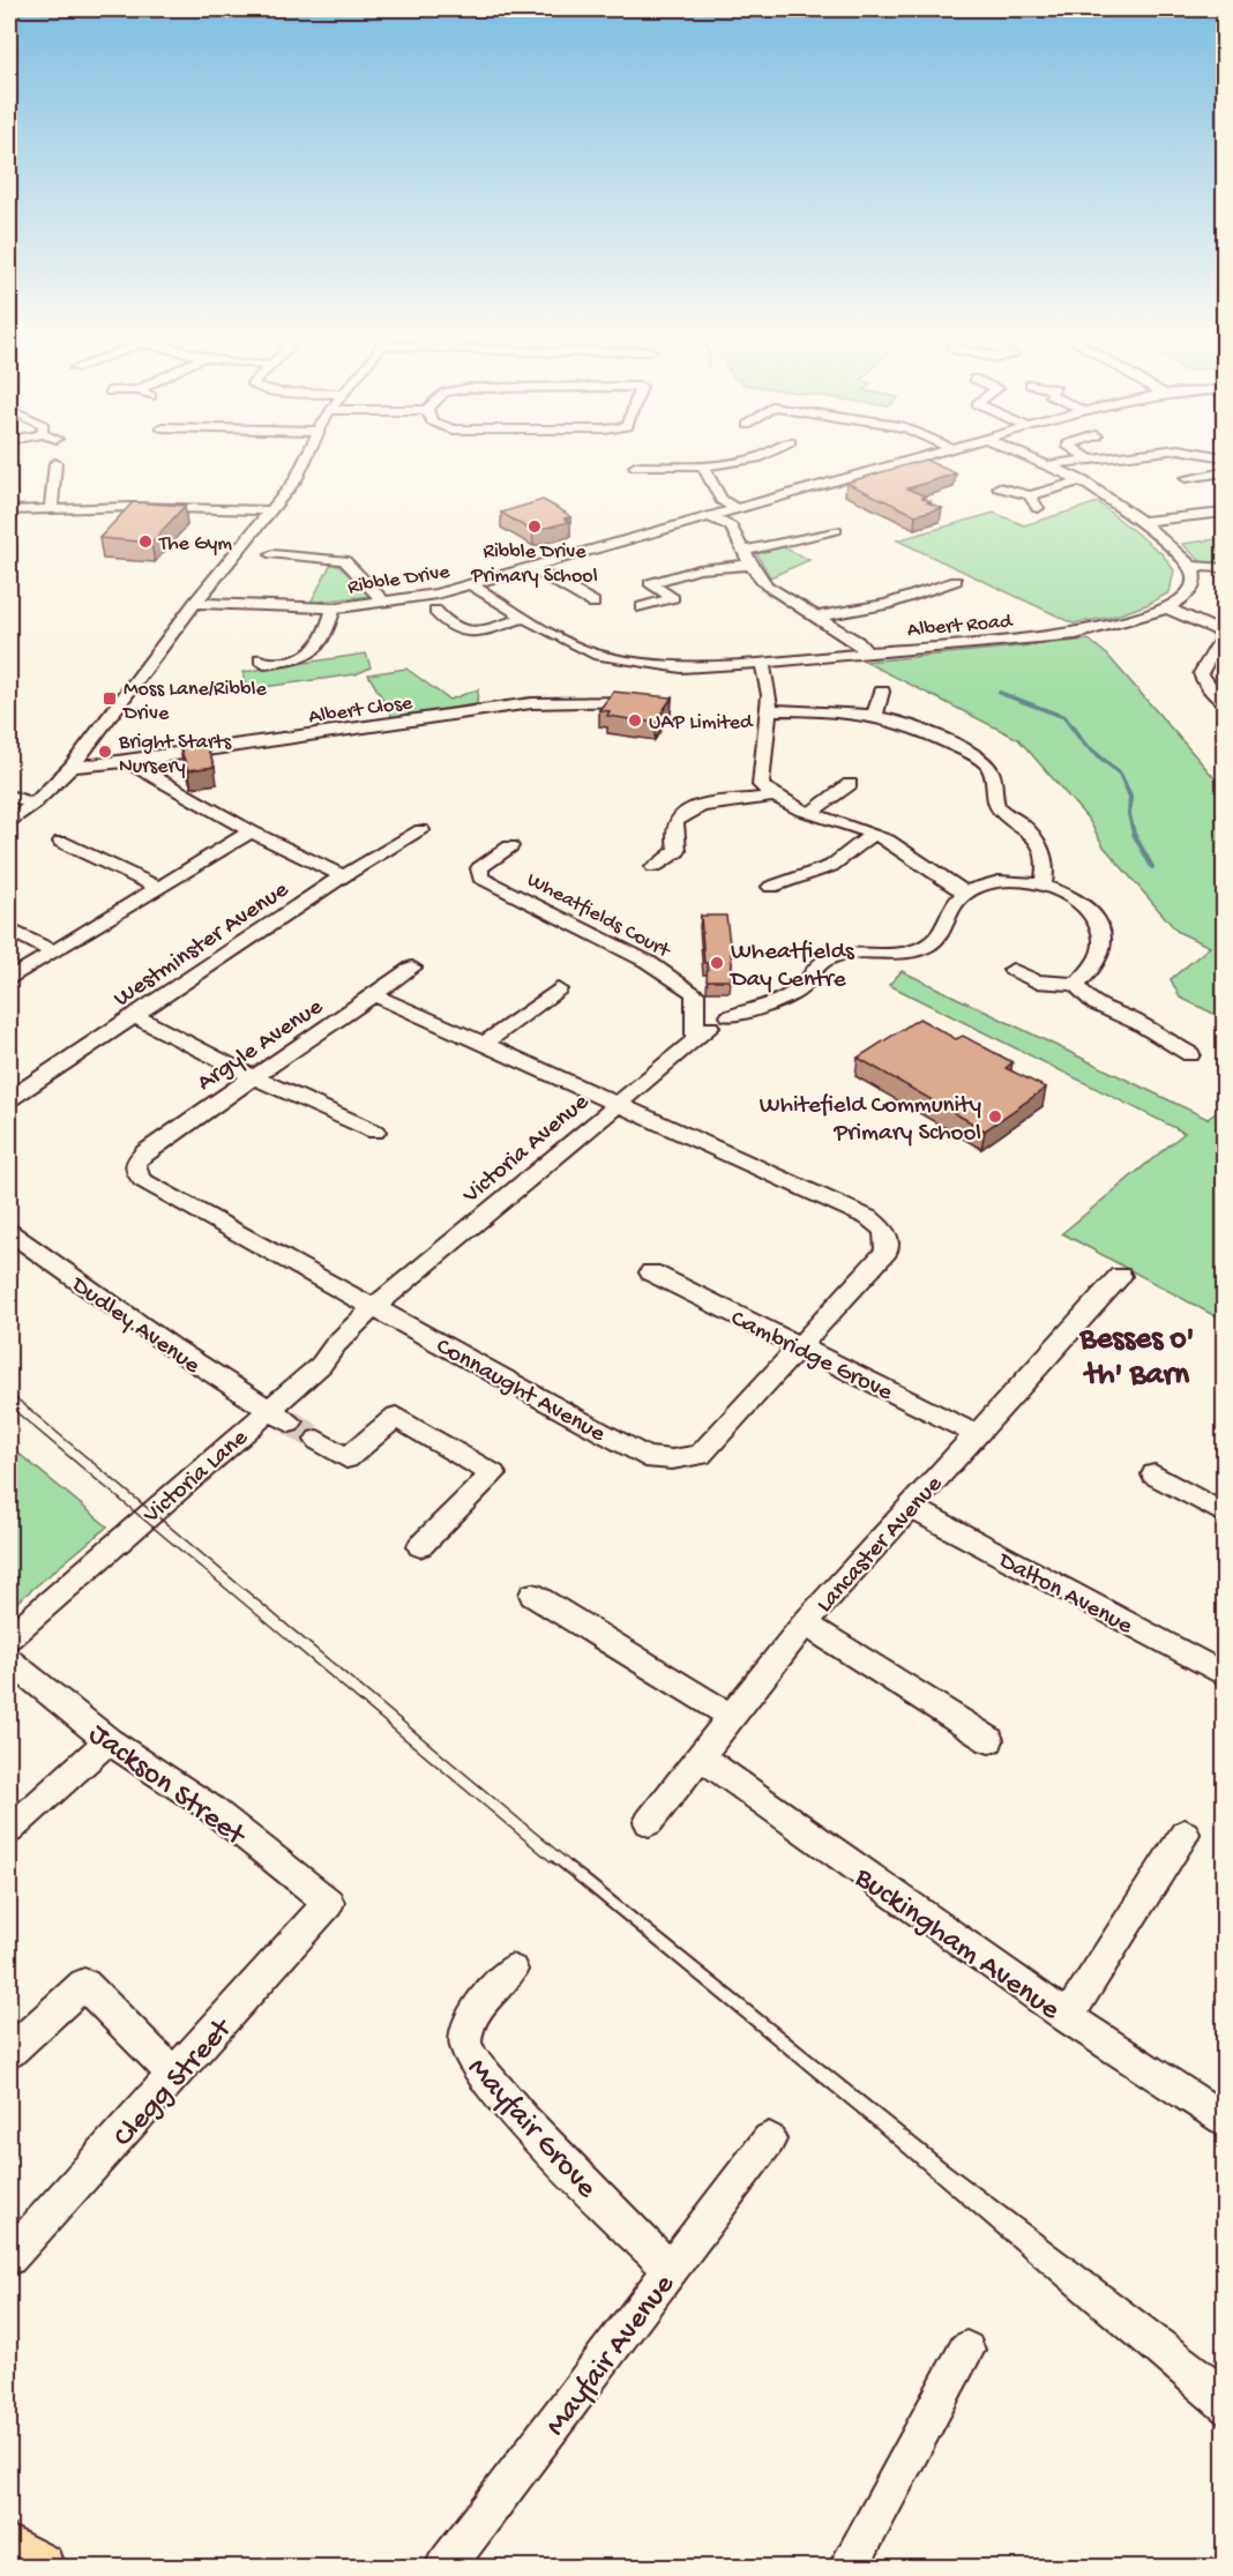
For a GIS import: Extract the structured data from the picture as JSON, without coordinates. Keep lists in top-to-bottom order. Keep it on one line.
{"streets":{"street":["Ribble Drive","Albert Road","Albert Close","Wheatfields Court","Westminster Avenue","Argyle Avenue","Victoria Avenue","Dudley Avenue","Cambridge Grove","Connaught Avenue","Victoria Lane","Lancaster Avenue","Dalton Avenue","Jackson Street","Buckingham Avenue","Clegg Street","Mayfair Grove","Mayfair Avenue"]},"crossings":[["Ribble Drive","Albert Road"],["Wheatfields Court","Victoria Avenue"],["Argyle Avenue","Connaught Avenue"],["Victoria Avenue","Connaught Avenue"],["Victoria Avenue","Victoria Lane"],["Dudley Avenue","Victoria Lane"],["Cambridge Grove","Connaught Avenue"],["Cambridge Grove","Lancaster Avenue"],["Connaught Avenue","Victoria Lane"],["Lancaster Avenue","Dalton Avenue"],["Lancaster Avenue","Buckingham Avenue"],["Jackson Street","Clegg Street"],["Mayfair Grove","Mayfair Avenue"]],"districts":["Besses o' th' Barn"],"places":{"other":["Ribble Drive Primary School","The Gym","UAP Limited","Bright Starts Nursery","Wheatfields Day Centre","Whitefield Community Primary School"],"transit":["Moss Lane/Ribble Drive"]}}
